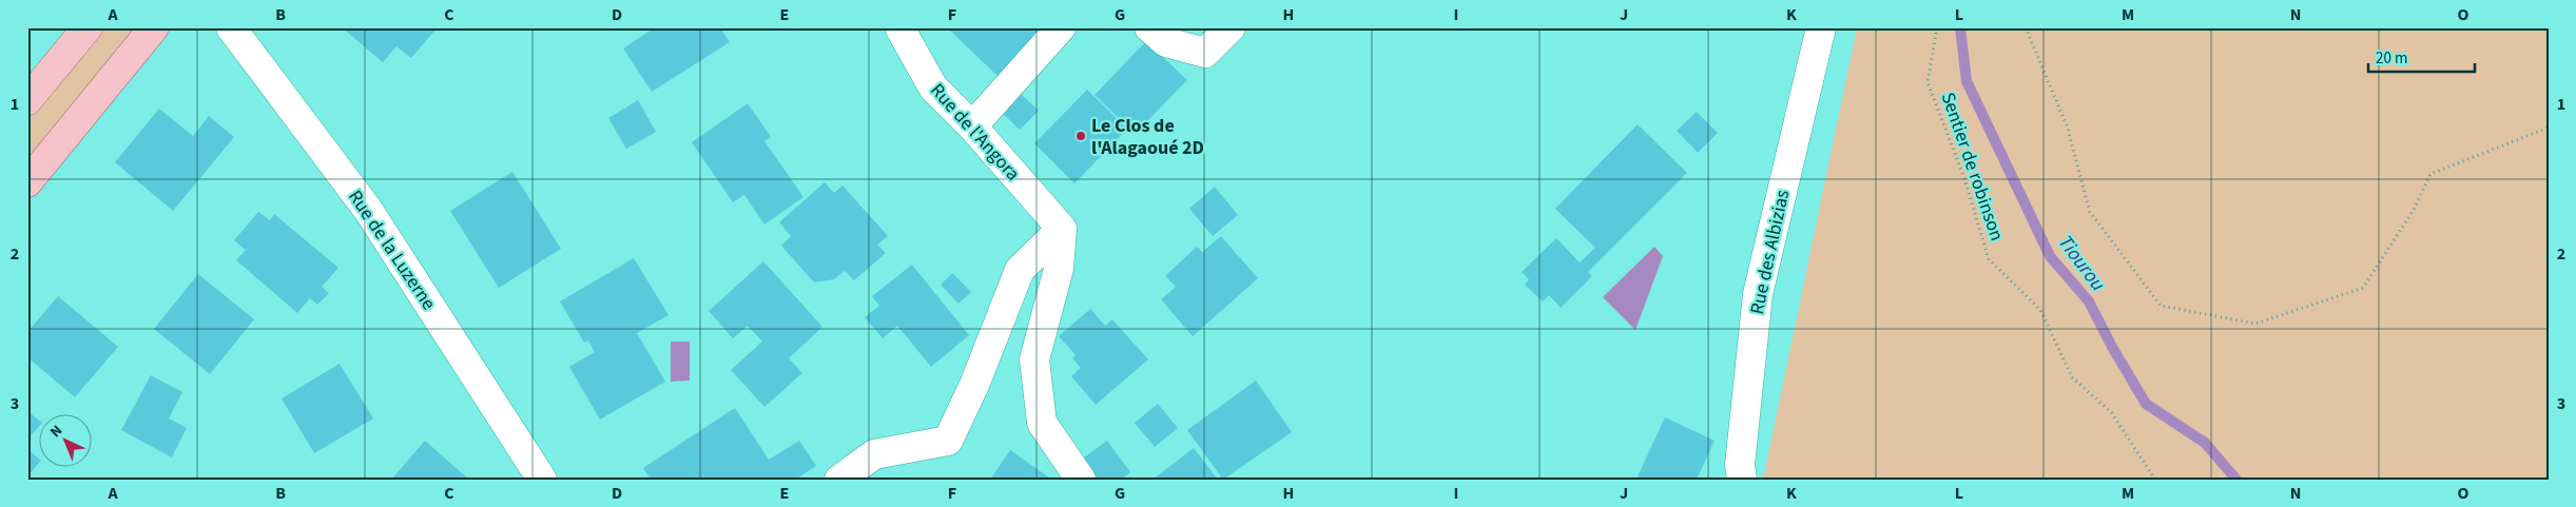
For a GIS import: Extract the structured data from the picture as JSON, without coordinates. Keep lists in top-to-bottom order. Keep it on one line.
{"streets":{"street":["Rue de l'Angora","Rue de la Luzerne","Rue des Albizias"],"path":["Sentier de robinson"]},"water":["Tiourou"],"places":["Le Clos de l'Alagaoué 2D"],"scale_bar":"20 m","north":"top left","grid":{"columns":["A","B","C","D","E","F","G","H","I","J","K","L","M","N","O"],"rows":["1","2","3"]}}
